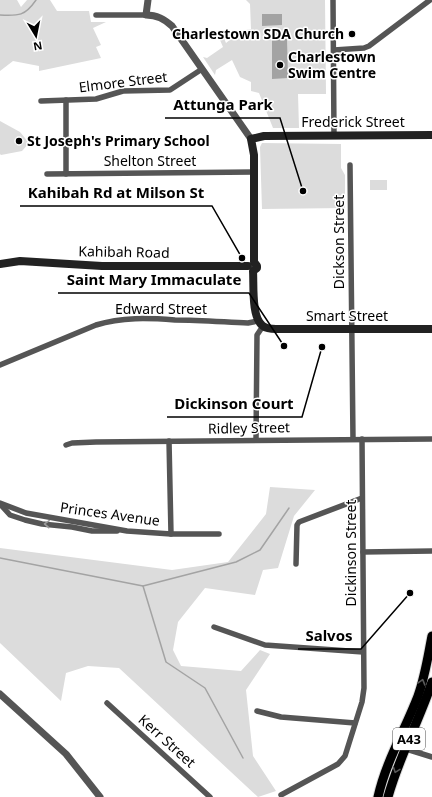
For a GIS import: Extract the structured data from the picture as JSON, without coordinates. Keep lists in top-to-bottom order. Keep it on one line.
{"streets":{"highway":["A43"],"main road":["Frederick Street","Kahibah Road","Smart Street"],"street":["Elmore Street","Shelton Street","Dickson Street","Edward Street","Ridley Street","Princes Avenue","Dickinson Street","Kerr Street"]},"crossings":[["Dickson Street","Smart Street"],["Dickson Street","Ridley Street"],["Edward Street","Smart Street"],["Ridley Street","Dickinson Street"]],"places":["Charlestown SDA Church","Charlestown Swim Centre","St Joseph's Primary School","Attunga Park","Kahibah Rd at Milson St","Saint Mary Immaculate","Dickinson Court","Salvos"],"north":"bottom"}
